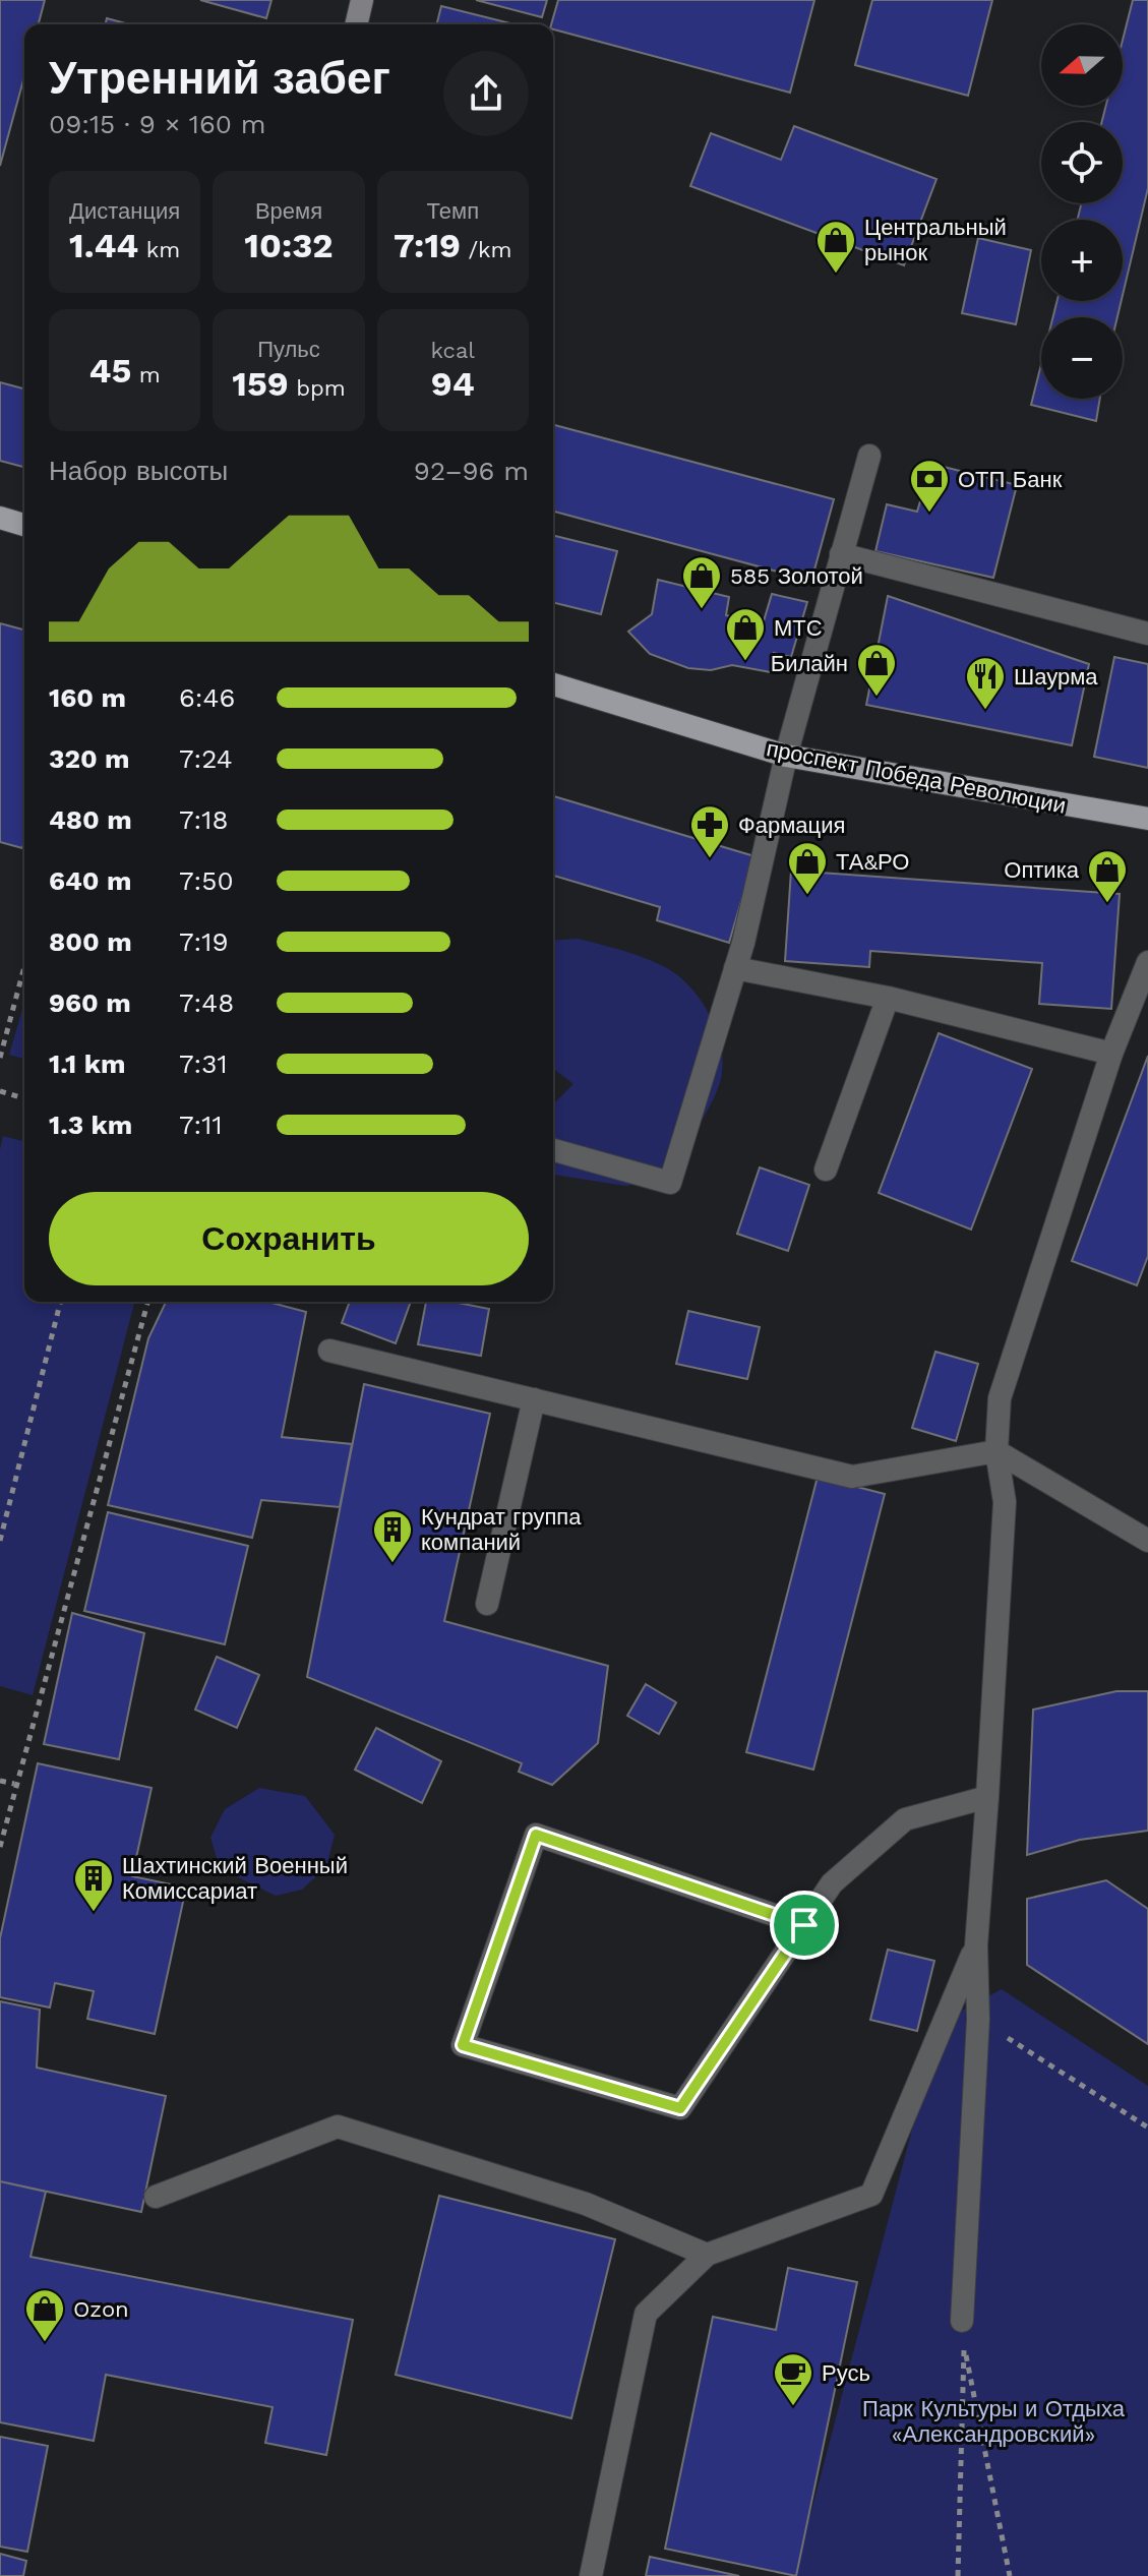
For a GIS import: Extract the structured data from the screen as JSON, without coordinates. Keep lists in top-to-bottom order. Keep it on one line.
{"streets":{"main road":["проспект Победа Революции"]},"parks":["Парк Культуры и Отдыха «Александровский»"],"places":{"shop":["Центральный рынок","585 Золотой","МТС","Билайн","ТА&РО","Оптика","Ozon"],"bank":["ОТП Банк"],"restaurant":["Шаурма"],"pharmacy":["Фармация"],"building":["Кундрат группа компаний","Шахтинский Военный Комиссариат"],"cafe":["Русь"]},"north":"left","page":{"map_buttons":["+","−"],"heading":["Утренний забег","09:15 · 9 × 160 m"],"stats":[["Дистанция","1.44 km"],["Время","10:32"],["Темп","7:19 /km"],["45 m"],["Пульс","159 bpm"],["kcal","94"]],"chart":["Набор высоты","92–96 m"],"list":[{"name":"160 m","note":"6:46"},{"name":"320 m","note":"7:24"},{"name":"480 m","note":"7:18"},{"name":"640 m","note":"7:50"},{"name":"800 m","note":"7:19"},{"name":"960 m","note":"7:48"},{"name":"1.1 km","note":"7:31"},{"name":"1.3 km","note":"7:11"}],"buttons":"Сохранить"}}
